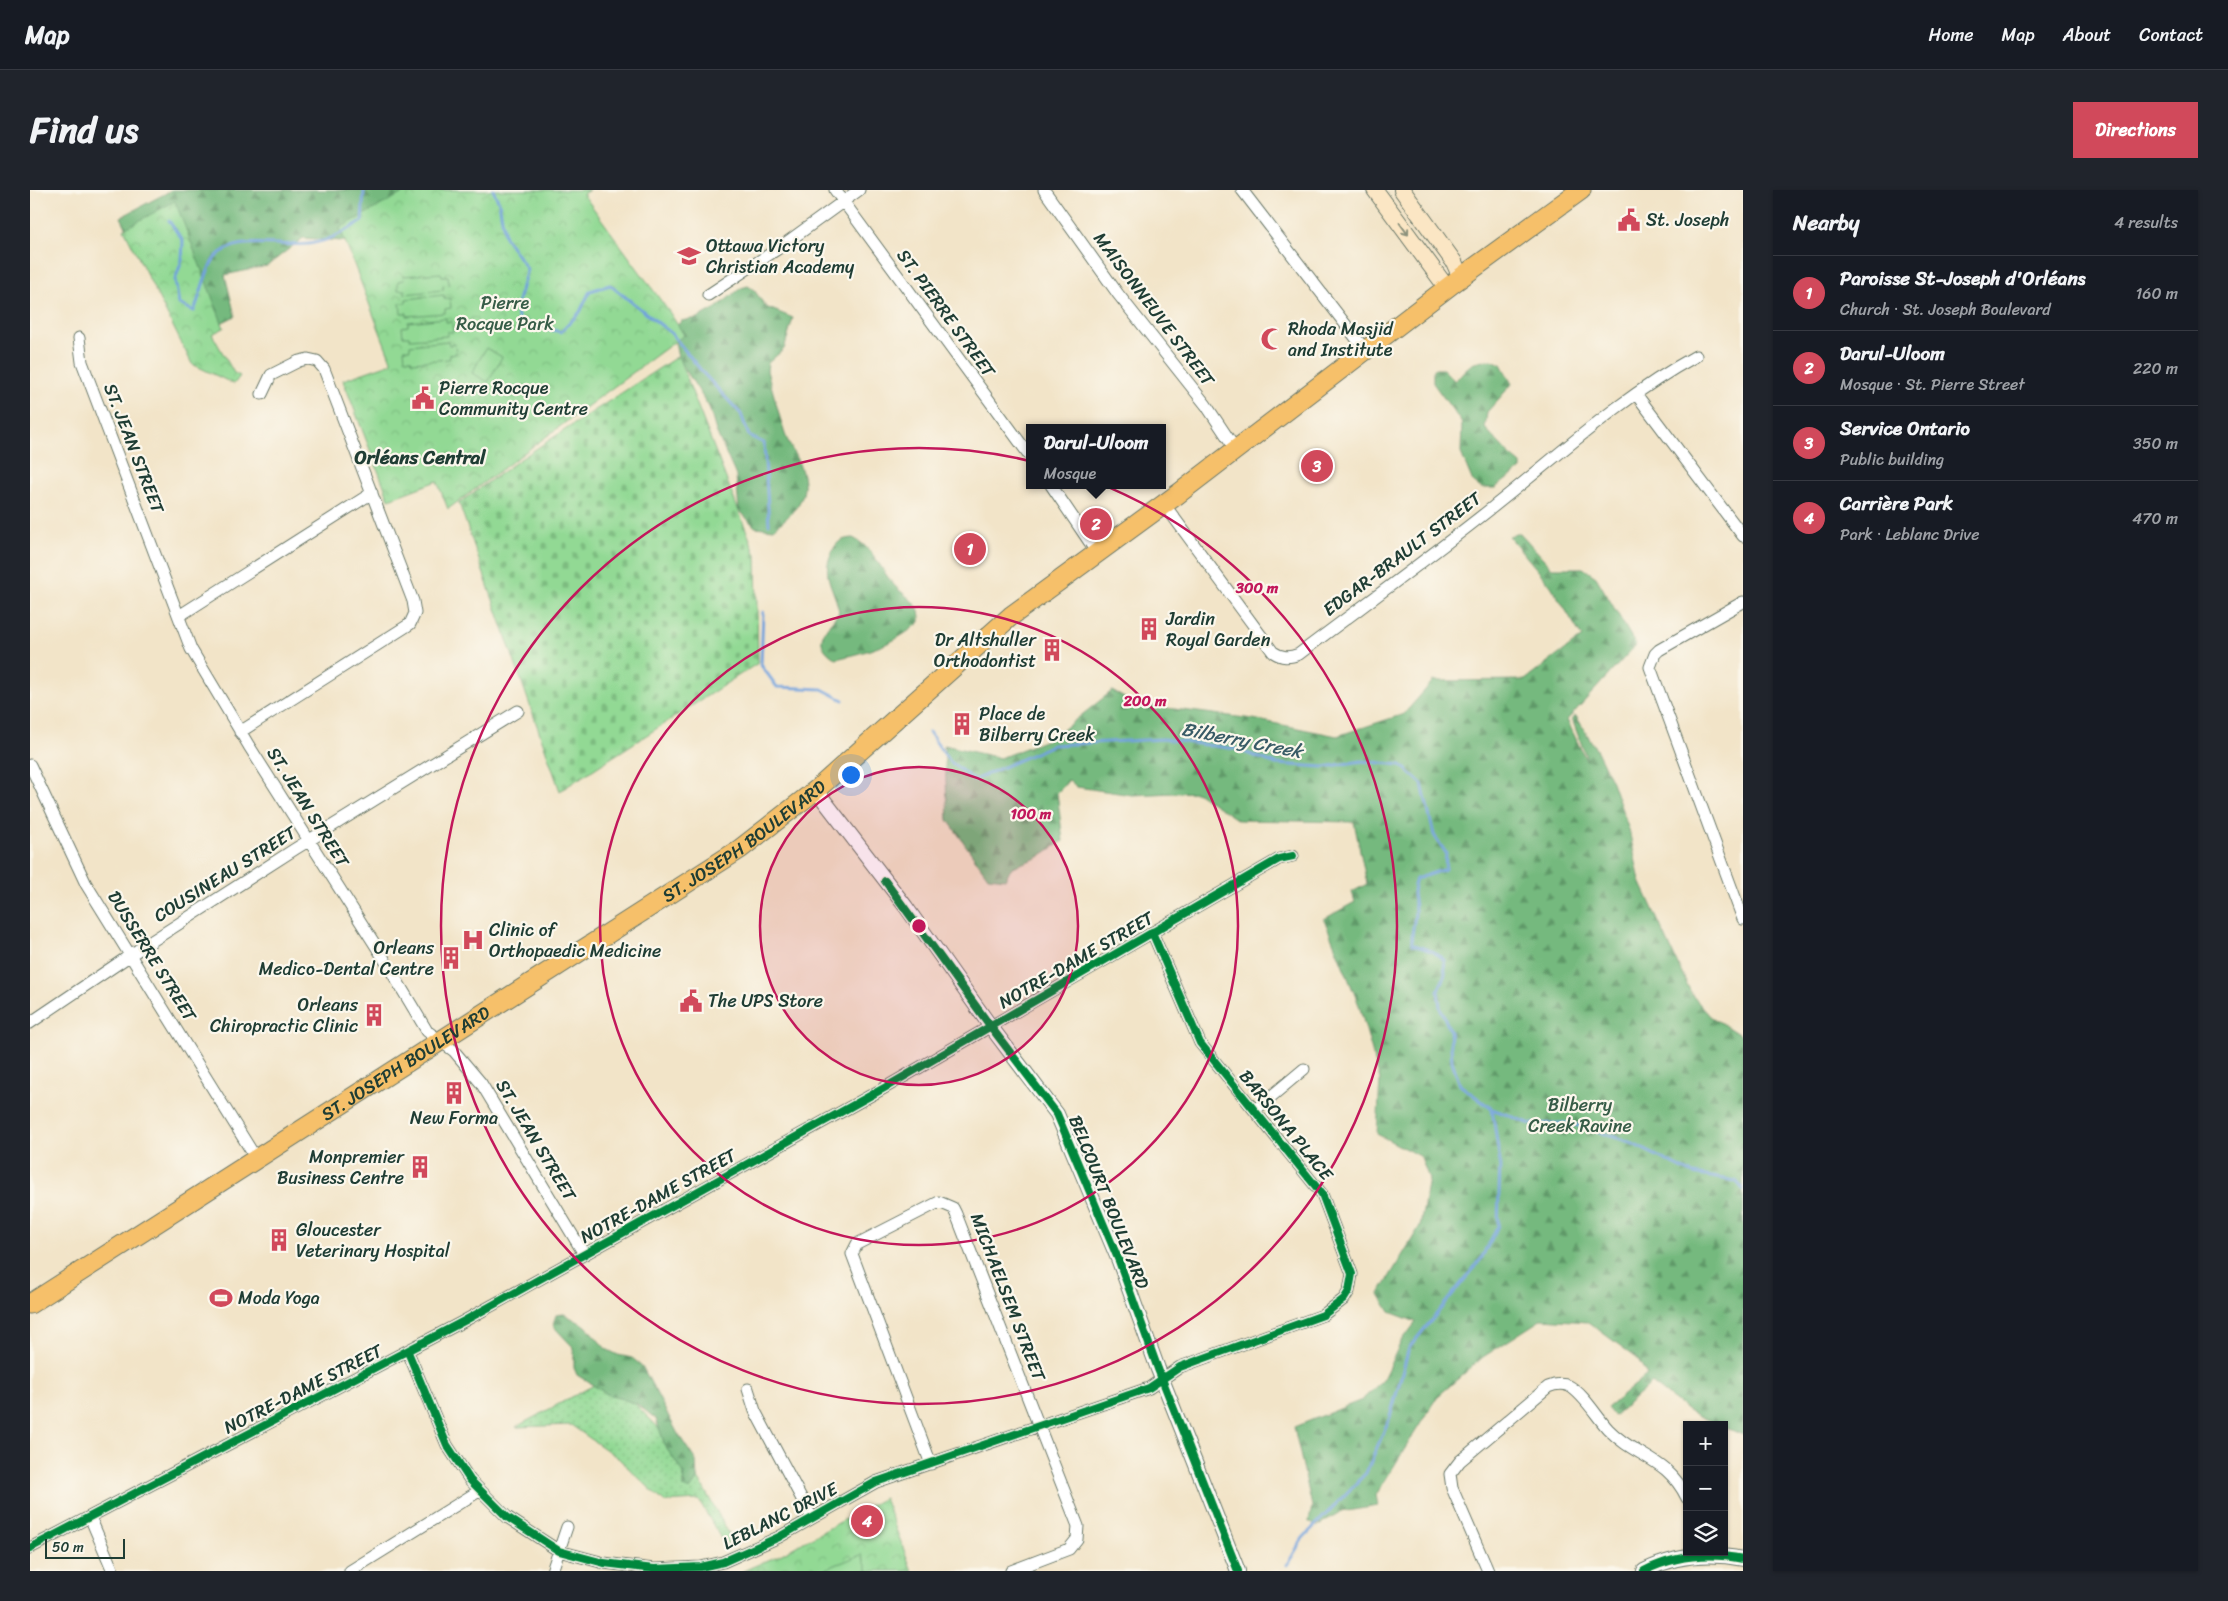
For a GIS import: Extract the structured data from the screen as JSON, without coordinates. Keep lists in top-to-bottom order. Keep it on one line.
{"streets":{"main road":["ST. JOSEPH BOULEVARD"],"street":["MAISONNEUVE STREET","ST. PIERRE STREET","ST. JEAN STREET","EDGAR-BRAULT STREET","COUSINEAU STREET","DUSSERRE STREET","NOTRE-DAME STREET","BARSONA PLACE","BELCOURT BOULEVARD","MICHAELSEM STREET","LEBLANC DRIVE"]},"crossings":[["MAISONNEUVE STREET","ST. JOSEPH BOULEVARD"],["ST. JEAN STREET","ST. JOSEPH BOULEVARD"],["ST. JEAN STREET","COUSINEAU STREET"],["ST. JEAN STREET","NOTRE-DAME STREET"],["EDGAR-BRAULT STREET","ST. JOSEPH BOULEVARD"],["ST. JOSEPH BOULEVARD","DUSSERRE STREET"],["ST. JOSEPH BOULEVARD","BELCOURT BOULEVARD"],["COUSINEAU STREET","DUSSERRE STREET"],["NOTRE-DAME STREET","BARSONA PLACE"],["NOTRE-DAME STREET","BELCOURT BOULEVARD"],["NOTRE-DAME STREET","LEBLANC DRIVE"],["BARSONA PLACE","BELCOURT BOULEVARD"],["BARSONA PLACE","LEBLANC DRIVE"],["BELCOURT BOULEVARD","LEBLANC DRIVE"],["MICHAELSEM STREET","LEBLANC DRIVE"]],"districts":["Orléans Central"],"water":["Bilberry Creek"],"parks":["Pierre Rocque Park","Bilberry Creek Ravine"],"places":{"public building":["St. Joseph","Pierre Rocque Community Centre","The UPS Store"],"school or university":["Ottawa Victory Christian Academy"],"mosque":["Rhoda Masjid and Institute"],"building":["Jardin Royal Garden","Dr Altshuller Orthodontist","Place de Bilberry Creek","Orleans Medico-Dental Centre","Orleans Chiropractic Clinic","New Forma","Monpremier Business Centre","Gloucester Veterinary Hospital"],"hospital":["Clinic of Orthopaedic Medicine"],"sports":["Moda Yoga"]},"scale_bar":"50 m","page":{"header":"Map","nav":["Home","Map","About","Contact"],"title":"Find us","buttons":"Directions","heading":["Nearby","4 results"],"list":[{"mark":"1","name":"Paroisse St-Joseph d'Orléans","note":"Church · St. Joseph Boulevard","value":"160 m"},{"mark":"2","name":"Darul-Uloom","note":"Mosque · St. Pierre Street","value":"220 m"},{"mark":"3","name":"Service Ontario","note":"Public building","value":"350 m"},{"mark":"4","name":"Carrière Park","note":"Park · Leblanc Drive","value":"470 m"}],"popup":["Darul-Uloom","Mosque"],"pins":["3","2","1","4"],"map_buttons":["+","−"],"scale":"50 m"},"rings":["300 m","200 m","100 m"]}
